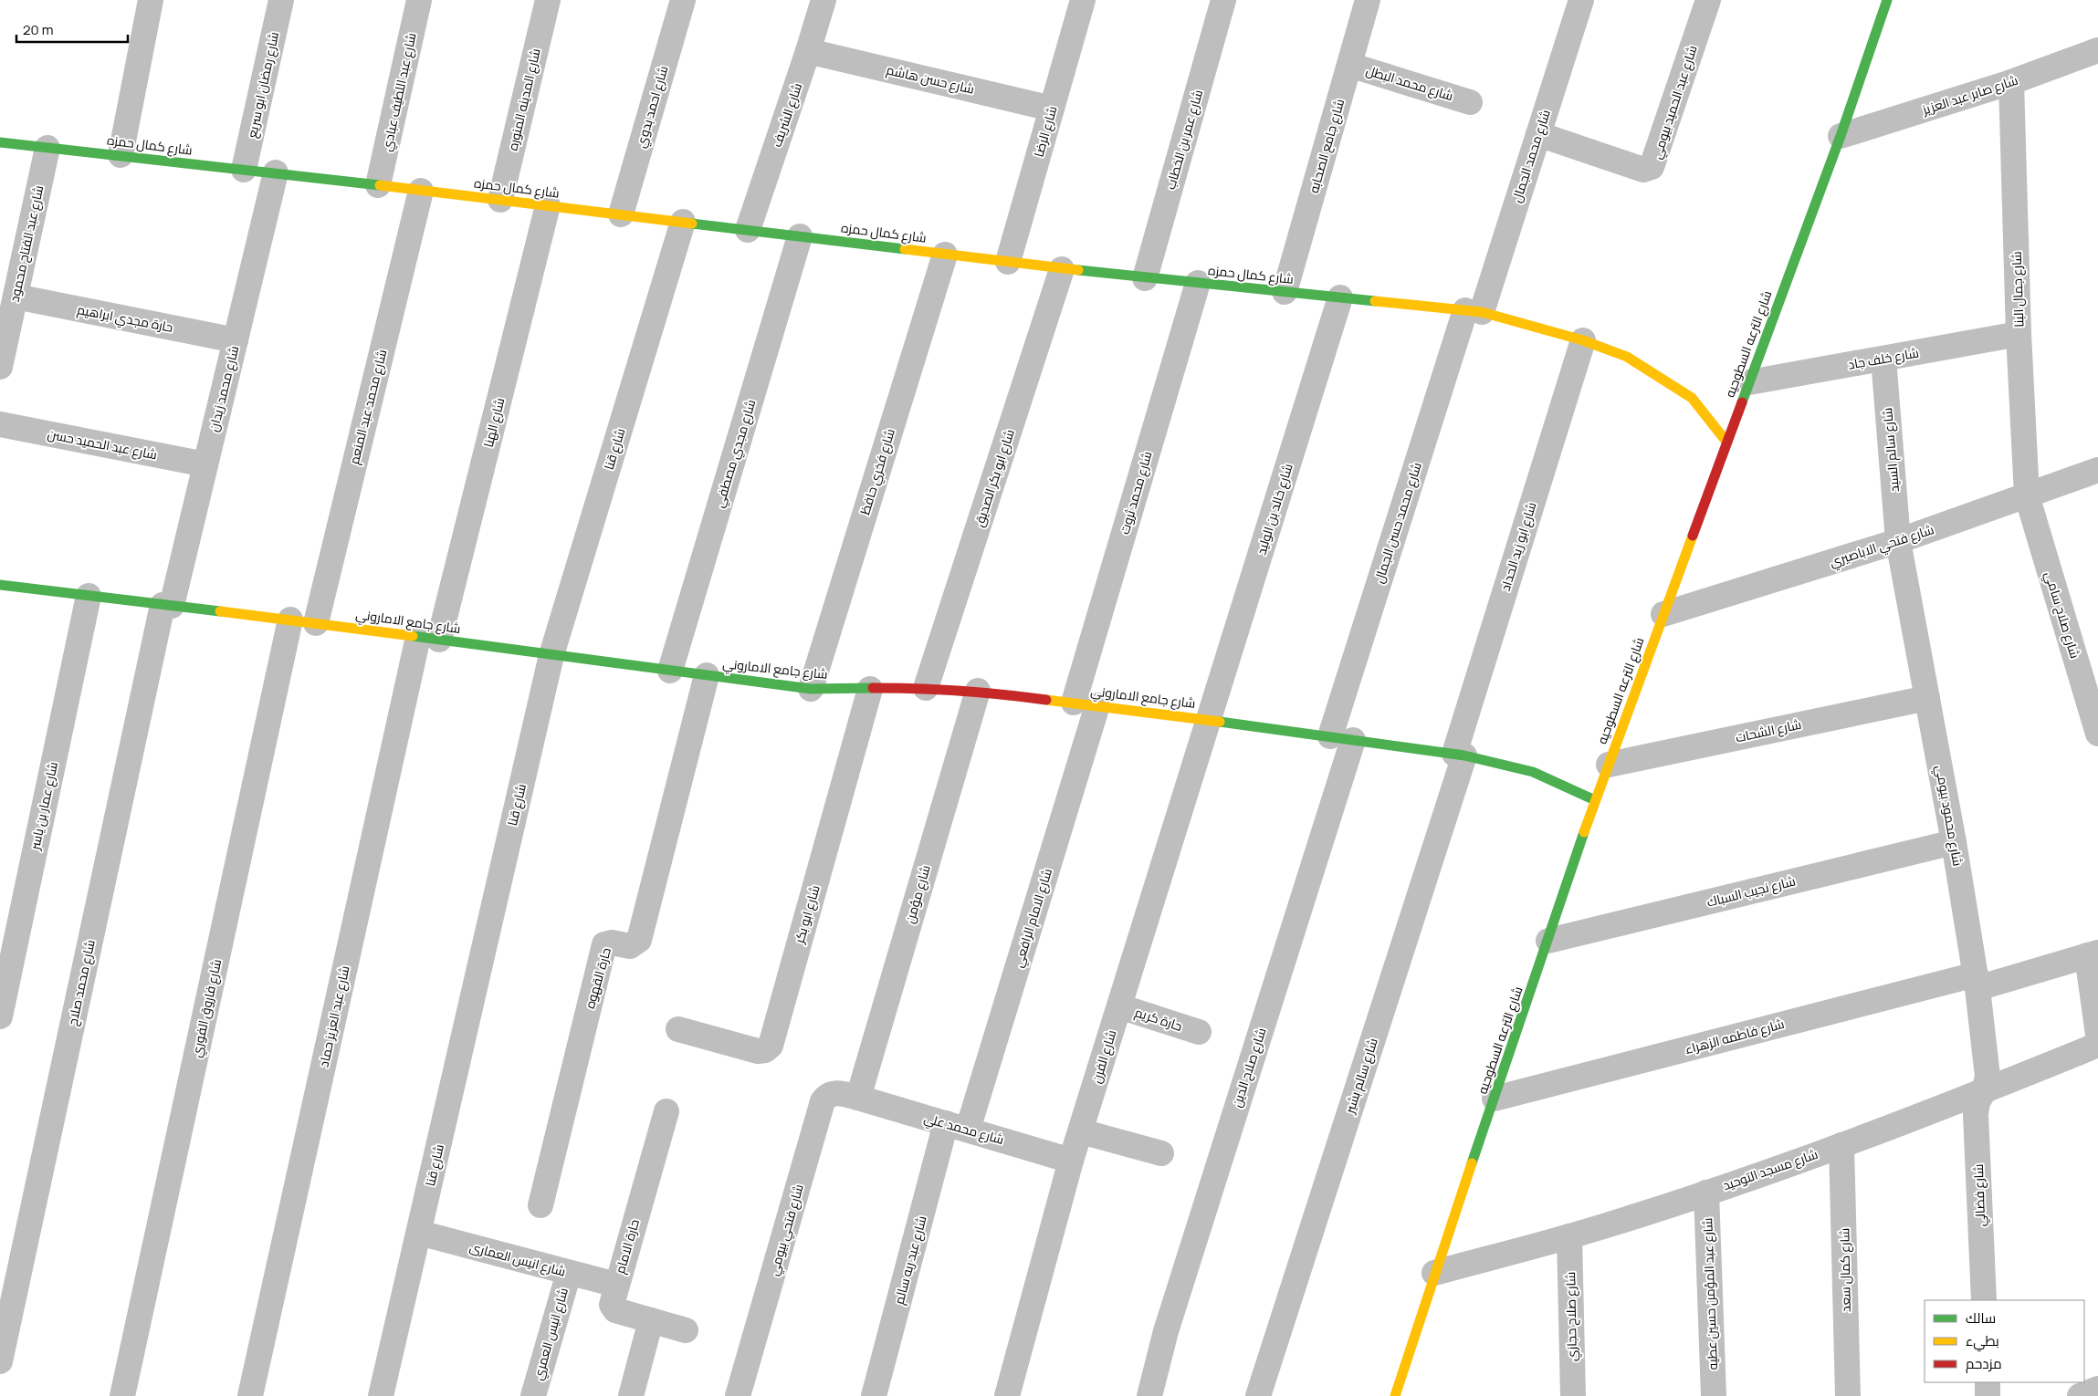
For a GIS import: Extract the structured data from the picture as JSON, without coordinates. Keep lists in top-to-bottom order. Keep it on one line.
{"streets":{"street":["شارع حسن هاشم","شارع محمد البطل","شارع رمضان ابو سريع","شارع عبد اللطيف عبادي","شارع صابر عبد العزيز","شارع المدينه المنوره","شارع عبد الحميد بيومي","شارع احمد بدوي","شارع الشريف","شارع الرضا","شارع عمر بن الخطاب","شارع كمال حمزه","شارع جامع الصحابه","شارع محمد الجمال","شارع عبد الفتاح محمود","شارع جمال البنا","حارة مجدي ابراهيم","شارع الترعه السطوحيه","شارع خلف جاد","شارع محمد زيدان","شارع محمد عبد المنعم","شارع الهنا","شارع عبد الحميد حسن","شارع قنا","شارع سالم السيد","شارع مجدي مصطفي","شارع فخري حافظ","شارع ابو بكر الصديق","شارع محمد ثروت","شارع خالد بن الوليد","شارع محمد حسن الجمال","شارع فتحي الاباصيري","شارع ابو زيد الحداد","شارع صلاح سامي","شارع جامع الاماروني","شارع الشحات","شارع عمار بن ياسر","شارع محمود بيومي","شارع نجيب السباك","شارع مؤمن","شارع ابو بكر","شارع الامام الرافعي","حارة القهوه","شارع محمد صلاح","شارع فاروق الفوري","شارع عبد العزيز حماد","حارة كريم","شارع فاطمه الزهراء","شارع الفرن","شارع صلاح الدين","شارع سالم بشير","شارع محمد علي","شارع مسجد التوحيد","شارع فضالي","شارع فتحي بيومي","حارة الامام","شارع انيس العمارى","شارع عبد ربه سالم","شارع كمال سعد","شارع عبد المؤمن حسين عطيه","شارع صلاح حجازي","شارع انيس العمري"]},"crossings":[["شارع حسن هاشم","شارع الشريف"],["شارع حسن هاشم","شارع الرضا"],["شارع محمد البطل","شارع جامع الصحابه"],["شارع رمضان ابو سريع","شارع كمال حمزه"],["شارع عبد اللطيف عبادي","شارع كمال حمزه"],["شارع صابر عبد العزيز","شارع جمال البنا"],["شارع صابر عبد العزيز","شارع الترعه السطوحيه"],["شارع المدينه المنوره","شارع كمال حمزه"],["شارع عبد الحميد بيومي","شارع محمد الجمال"],["شارع احمد بدوي","شارع كمال حمزه"],["شارع الشريف","شارع كمال حمزه"],["شارع الرضا","شارع كمال حمزه"],["شارع عمر بن الخطاب","شارع كمال حمزه"],["شارع كمال حمزه","شارع جامع الصحابه"],["شارع كمال حمزه","شارع محمد الجمال"],["شارع كمال حمزه","شارع عبد الفتاح محمود"],["شارع كمال حمزه","شارع الترعه السطوحيه"],["شارع كمال حمزه","شارع محمد زيدان"],["شارع كمال حمزه","شارع محمد عبد المنعم"],["شارع كمال حمزه","شارع الهنا"],["شارع كمال حمزه","شارع قنا"],["شارع كمال حمزه","شارع مجدي مصطفي"],["شارع كمال حمزه","شارع فخري حافظ"],["شارع كمال حمزه","شارع ابو بكر الصديق"],["شارع كمال حمزه","شارع محمد ثروت"],["شارع كمال حمزه","شارع خالد بن الوليد"],["شارع كمال حمزه","شارع محمد حسن الجمال"],["شارع كمال حمزه","شارع ابو زيد الحداد"],["شارع محمد الجمال","شارع محمد حسن الجمال"],["شارع عبد الفتاح محمود","حارة مجدي ابراهيم"],["شارع جمال البنا","شارع خلف جاد"],["شارع جمال البنا","شارع فتحي الاباصيري"],["شارع جمال البنا","شارع صلاح سامي"],["حارة مجدي ابراهيم","شارع محمد زيدان"],["شارع الترعه السطوحيه","شارع خلف جاد"],["شارع الترعه السطوحيه","شارع فتحي الاباصيري"],["شارع الترعه السطوحيه","شارع جامع الاماروني"],["شارع الترعه السطوحيه","شارع الشحات"],["شارع الترعه السطوحيه","شارع نجيب السباك"],["شارع الترعه السطوحيه","شارع فاطمه الزهراء"],["شارع الترعه السطوحيه","شارع مسجد التوحيد"],["شارع خلف جاد","شارع سالم السيد"],["شارع محمد زيدان","شارع عبد الحميد حسن"],["شارع محمد زيدان","شارع جامع الاماروني"],["شارع محمد زيدان","شارع محمد صلاح"],["شارع محمد عبد المنعم","شارع جامع الاماروني"],["شارع الهنا","شارع جامع الاماروني"],["شارع الهنا","شارع عبد العزيز حماد"],["شارع قنا","شارع جامع الاماروني"],["شارع قنا","شارع انيس العمارى"],["شارع سالم السيد","شارع فتحي الاباصيري"],["شارع سالم السيد","شارع محمود بيومي"],["شارع مجدي مصطفي","شارع جامع الاماروني"],["شارع فخري حافظ","شارع جامع الاماروني"],["شارع ابو بكر الصديق","شارع جامع الاماروني"],["شارع محمد ثروت","شارع جامع الاماروني"],["شارع محمد ثروت","شارع الامام الرافعي"],["شارع خالد بن الوليد","شارع جامع الاماروني"],["شارع خالد بن الوليد","شارع الفرن"],["شارع محمد حسن الجمال","شارع جامع الاماروني"],["شارع محمد حسن الجمال","شارع صلاح الدين"],["شارع فتحي الاباصيري","شارع صلاح سامي"],["شارع فتحي الاباصيري","شارع محمود بيومي"],["شارع ابو زيد الحداد","شارع جامع الاماروني"],["شارع ابو زيد الحداد","شارع سالم بشير"],["شارع جامع الاماروني","شارع عمار بن ياسر"],["شارع جامع الاماروني","شارع مؤمن"],["شارع جامع الاماروني","شارع ابو بكر"],["شارع جامع الاماروني","شارع الامام الرافعي"],["شارع جامع الاماروني","حارة القهوه"],["شارع جامع الاماروني","شارع محمد صلاح"],["شارع جامع الاماروني","شارع فاروق الفوري"],["شارع جامع الاماروني","شارع عبد العزيز حماد"],["شارع جامع الاماروني","شارع الفرن"],["شارع جامع الاماروني","شارع صلاح الدين"],["شارع جامع الاماروني","شارع سالم بشير"],["شارع الشحات","شارع محمود بيومي"],["شارع محمود بيومي","شارع نجيب السباك"],["شارع محمود بيومي","شارع فاطمه الزهراء"],["شارع محمود بيومي","شارع مسجد التوحيد"],["شارع محمود بيومي","شارع فضالي"],["شارع مؤمن","شارع محمد علي"],["شارع مؤمن","شارع فتحي بيومي"],["شارع الامام الرافعي","شارع محمد علي"],["شارع الامام الرافعي","شارع عبد ربه سالم"],["حارة كريم","شارع الفرن"],["شارع الفرن","شارع محمد علي"],["شارع محمد علي","شارع فتحي بيومي"],["شارع محمد علي","شارع عبد ربه سالم"],["شارع مسجد التوحيد","شارع فضالي"],["شارع مسجد التوحيد","شارع كمال سعد"],["شارع مسجد التوحيد","شارع عبد المؤمن حسين عطيه"],["شارع مسجد التوحيد","شارع صلاح حجازي"],["حارة الامام","شارع انيس العمارى"],["شارع انيس العمارى","شارع انيس العمري"]],"legend":["سالك","بطيء","مزدحم"],"scale_bar":"20 m"}
